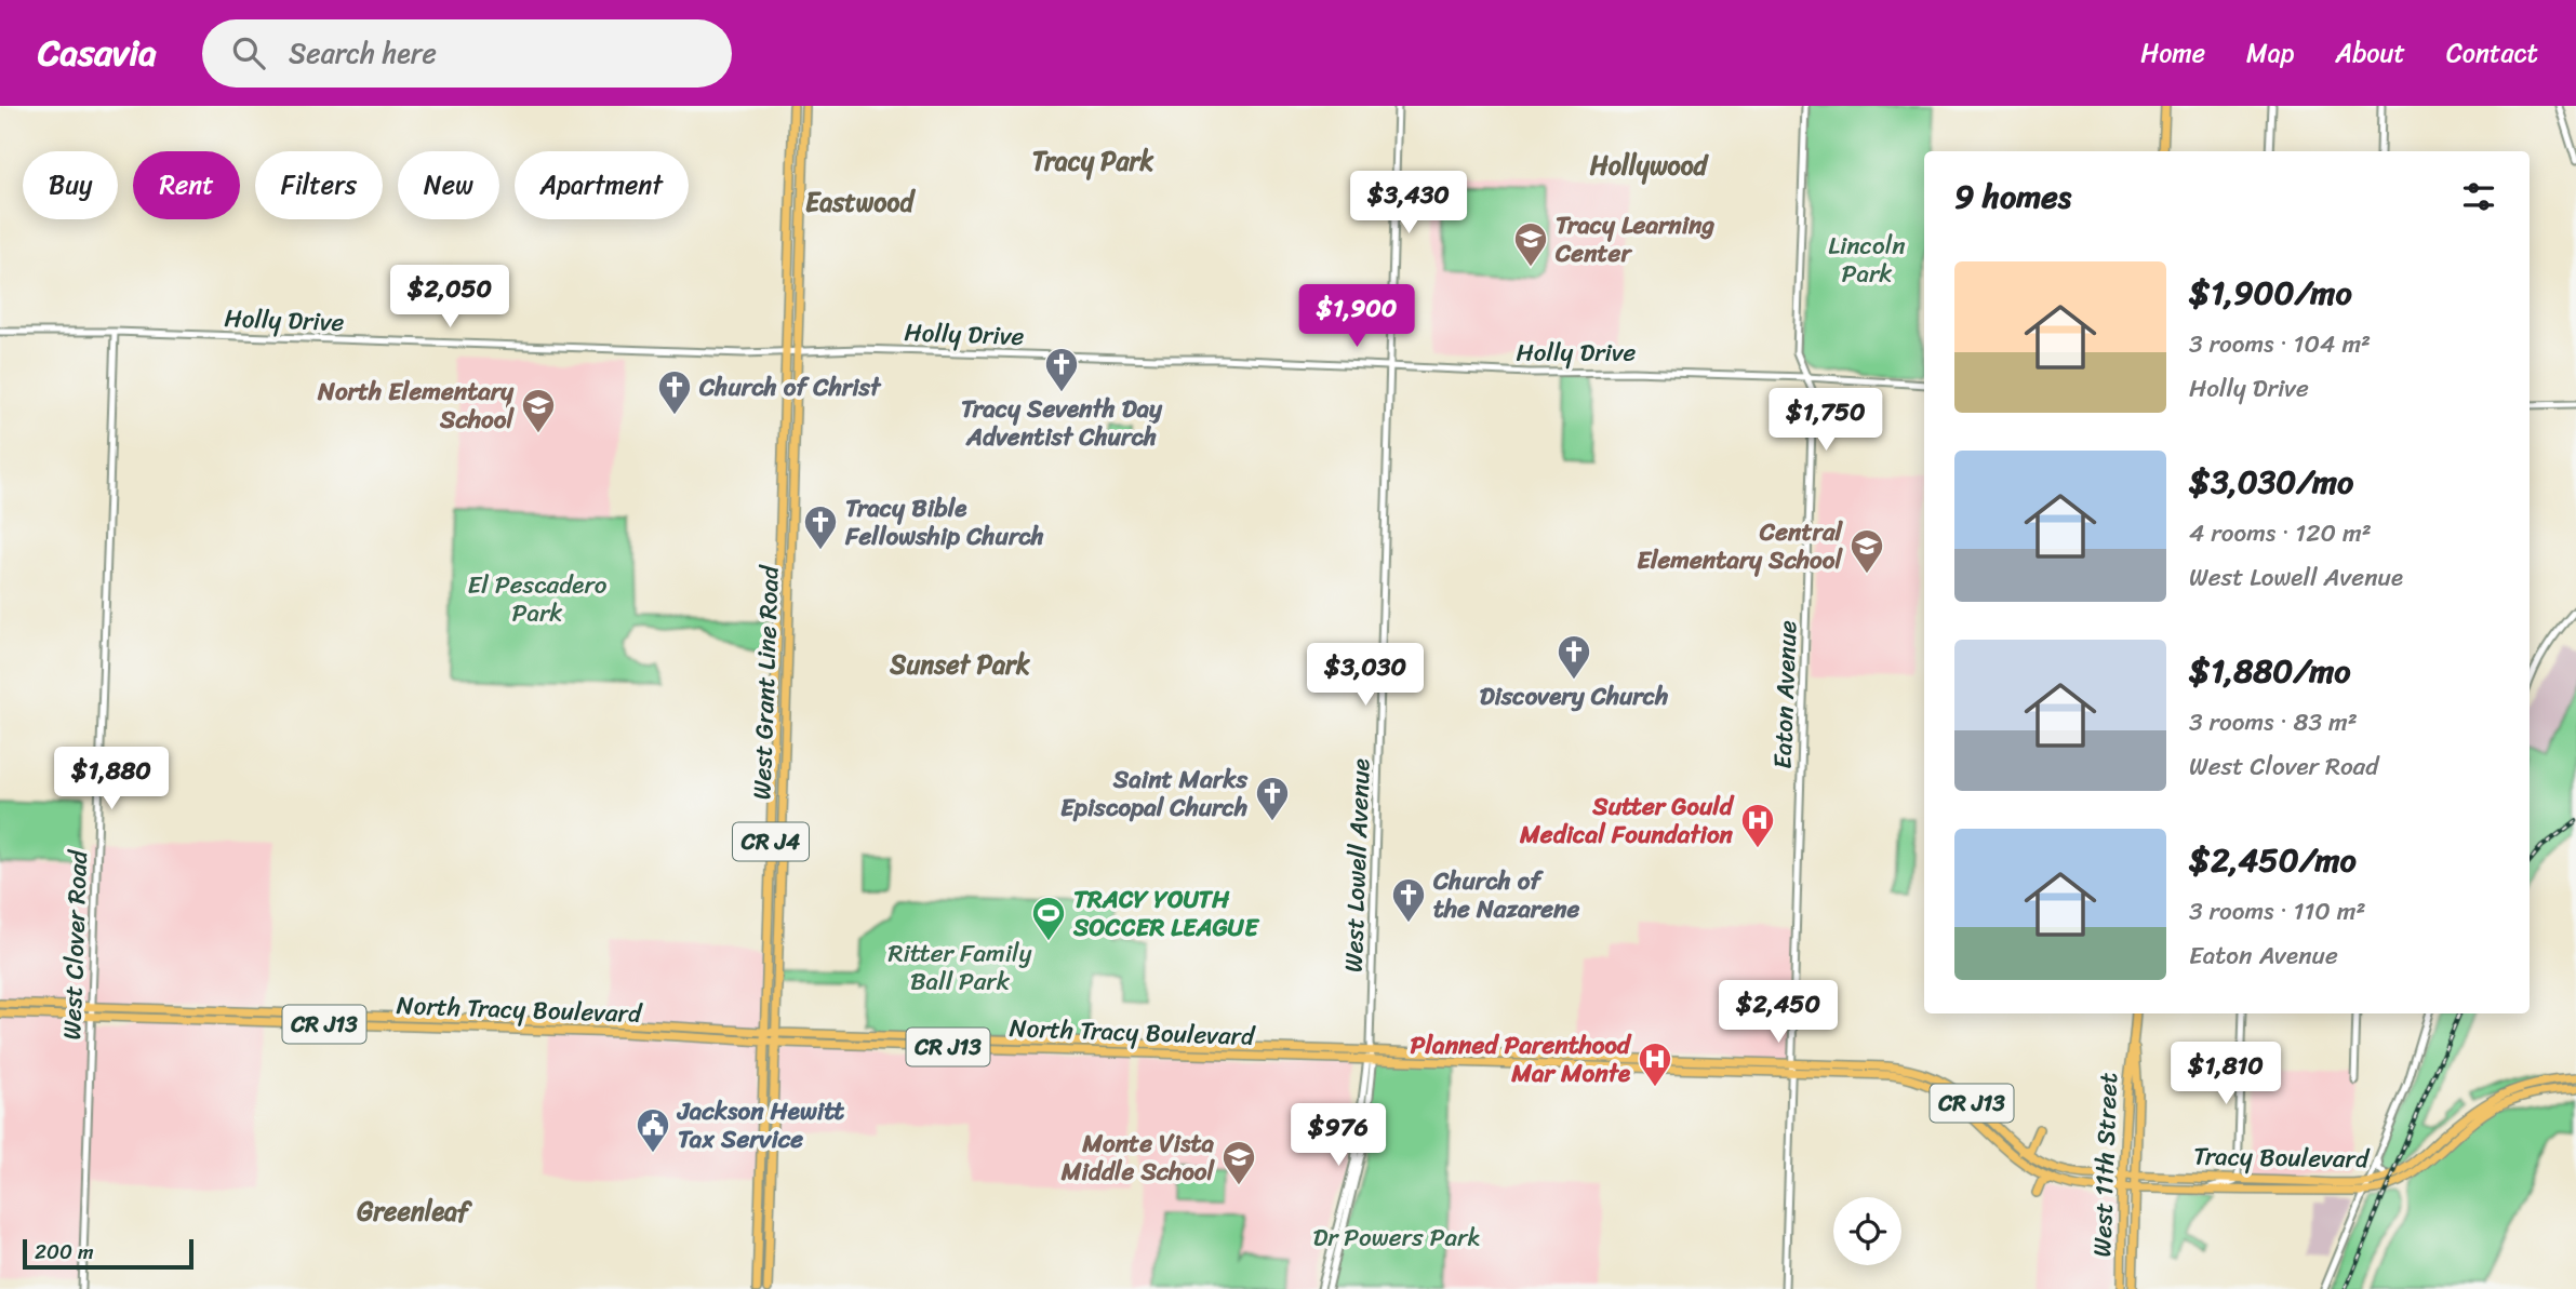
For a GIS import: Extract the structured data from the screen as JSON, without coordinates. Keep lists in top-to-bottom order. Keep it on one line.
{"streets":{"main road":["West Grant Line Road","CR J4","North Tracy Boulevard","CR J13","Tracy Boulevard","West 11th Street"],"street":["Holly Drive","Eaton Avenue","West Lowell Avenue","West Clover Road"]},"crossings":[["Holly Drive","West Grant Line Road"],["Holly Drive","Eaton Avenue"],["Holly Drive","CR J4"],["Holly Drive","West Lowell Avenue"],["Holly Drive","West Clover Road"],["West Grant Line Road","CR J4"],["West Grant Line Road","North Tracy Boulevard"],["Eaton Avenue","North Tracy Boulevard"],["West Lowell Avenue","North Tracy Boulevard"],["West Clover Road","North Tracy Boulevard"],["North Tracy Boulevard","Tracy Boulevard"],["North Tracy Boulevard","West 11th Street"],["Tracy Boulevard","West 11th Street"]],"districts":["Tracy Park","Hollywood","Eastwood","Sunset Park","Greenleaf"],"parks":["Lincoln Park","El Pescadero Park","Ritter Family Ball Park","Dr Powers Park"],"places":{"school or university":["Tracy Learning Center","North Elementary School","Central Elementary School","Monte Vista Middle School"],"church":["Tracy Seventh Day Adventist Church","Church of Christ","Tracy Bible Fellowship Church","Discovery Church","Saint Marks Episcopal Church","Church of the Nazarene"],"hospital":["Sutter Gould Medical Foundation","Planned Parenthood Mar Monte"],"sports":["TRACY YOUTH SOCCER LEAGUE"],"public building":["Jackson Hewitt Tax Service"]},"scale_bar":"200 m","page":{"header":"Casavia","search":"Search here","nav":["Home","Map","About","Contact"],"chip":["Buy","Rent","Filters","New","Apartment"],"heading":"9 homes","price":["$3,430","$2,050","$1,900","$1,750","$3,030","$1,880","$2,450","$1,810","$976"],"list":[{"name":"$1,900/mo","note":"3 rooms · 104 m² · Holly Drive"},{"name":"$3,030/mo","note":"4 rooms · 120 m² · West Lowell Avenue"},{"name":"$1,880/mo","note":"3 rooms · 83 m² · West Clover Road"},{"name":"$2,450/mo","note":"3 rooms · 110 m² · Eaton Avenue"}],"scale":"200 m"}}
